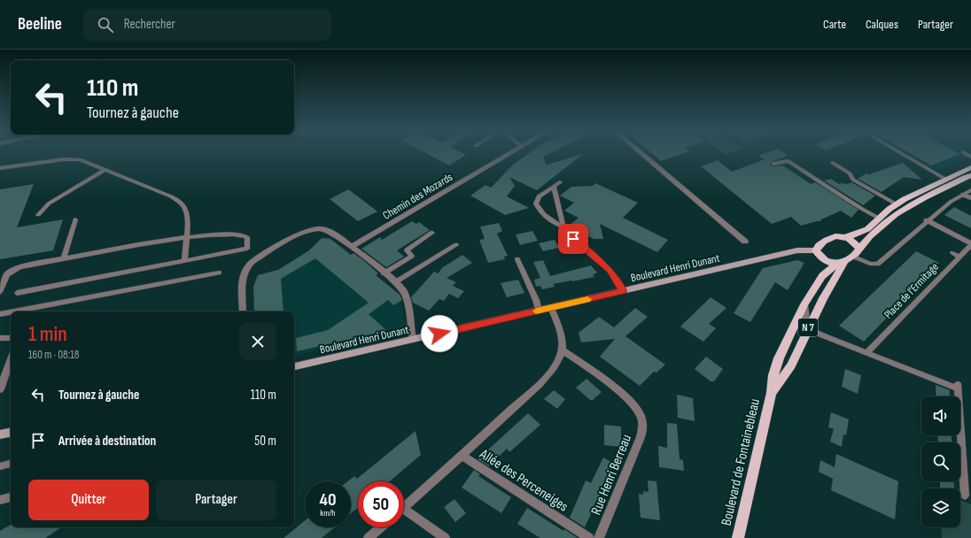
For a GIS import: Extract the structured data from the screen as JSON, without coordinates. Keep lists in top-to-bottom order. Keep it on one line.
{"streets":{"main road":["Boulevard Henri Dunant","N 7","Boulevard de Fontainebleau"],"street":["Chemin des Mozards","Rue Henri Berreau","Allée des Perceneiges"],"lane":["Place de l'Ermitage"]},"crossings":[["N 7","Boulevard de Fontainebleau"]],"page":{"header":"Beeline","search":"Rechercher","nav":["Carte","Calques","Partager"],"turn":["110 m","Tournez à gauche"],"heading":["1 min","160 m · 08:18"],"list":[{"name":"Tournez à gauche","value":"110 m"},{"name":"Arrivée à destination","value":"50 m"}],"buttons":["Quitter","Partager"],"speed":"40 km/h","limit":"50"}}
